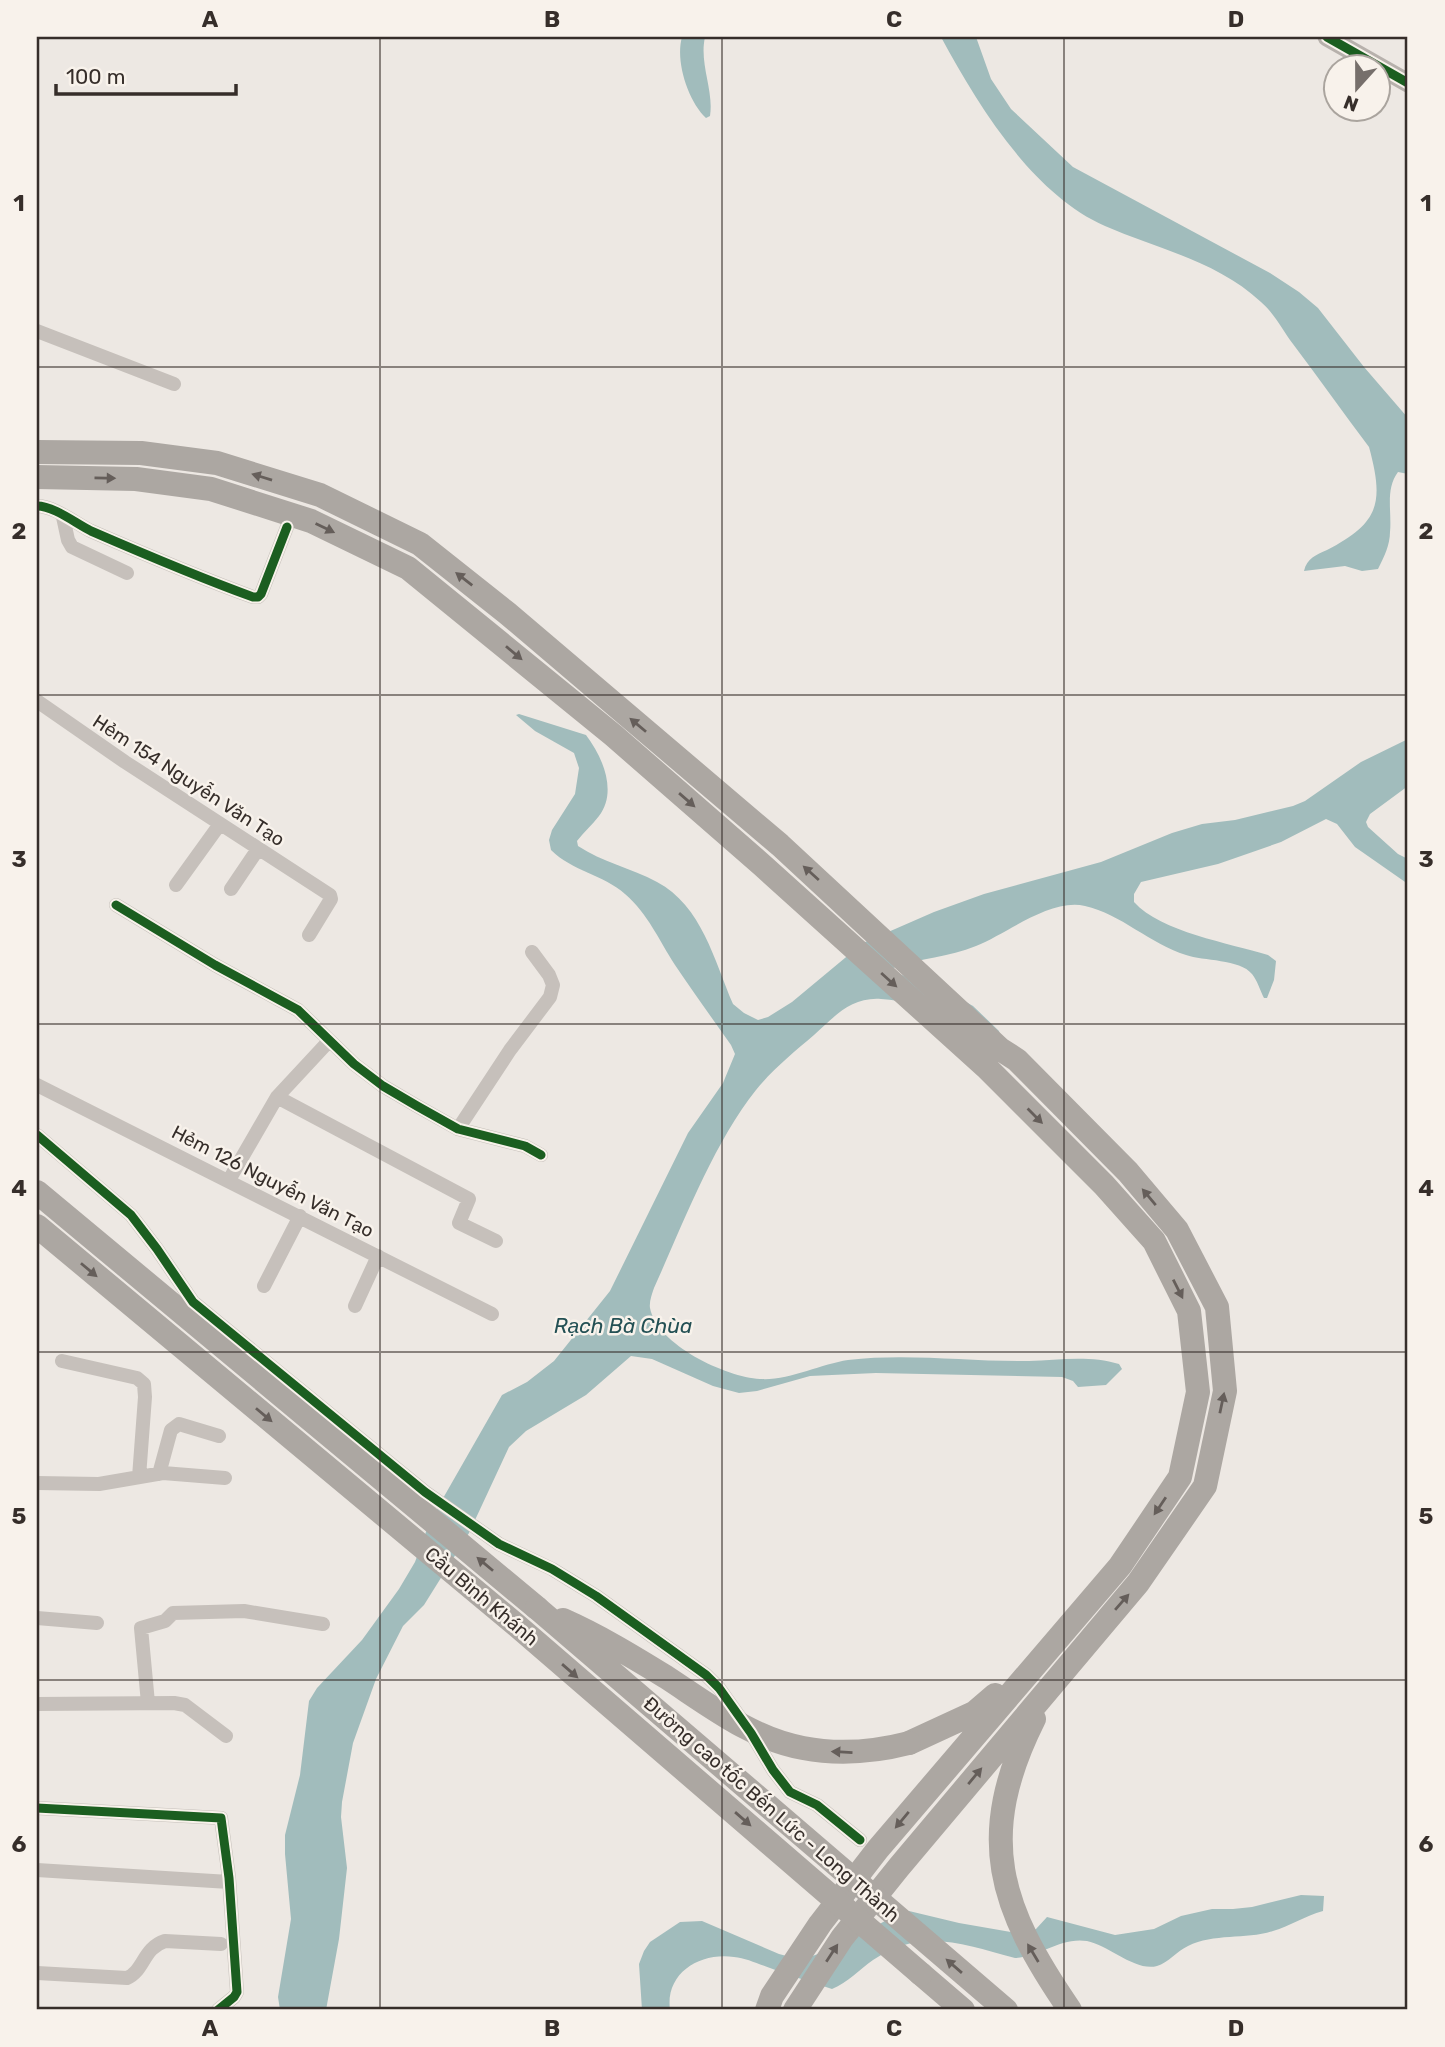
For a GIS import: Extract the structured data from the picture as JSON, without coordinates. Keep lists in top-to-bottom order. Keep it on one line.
{"streets":{"highway":["Cầu Bình Khánh","Đường cao tốc Bến Lức - Long Thành"],"street":["Hẻm 154 Nguyễn Văn Tạo","Hẻm 126 Nguyễn Văn Tạo"]},"crossings":[["Cầu Bình Khánh","Đường cao tốc Bến Lức - Long Thành"]],"one_way":["Đường cao tốc Bến Lức - Long Thành"],"water":["Rạch Bà Chùa"],"scale_bar":"100 m","north":"bottom","grid":{"columns":["A","B","C","D"],"rows":["1","2","3","4","5","6"]}}
